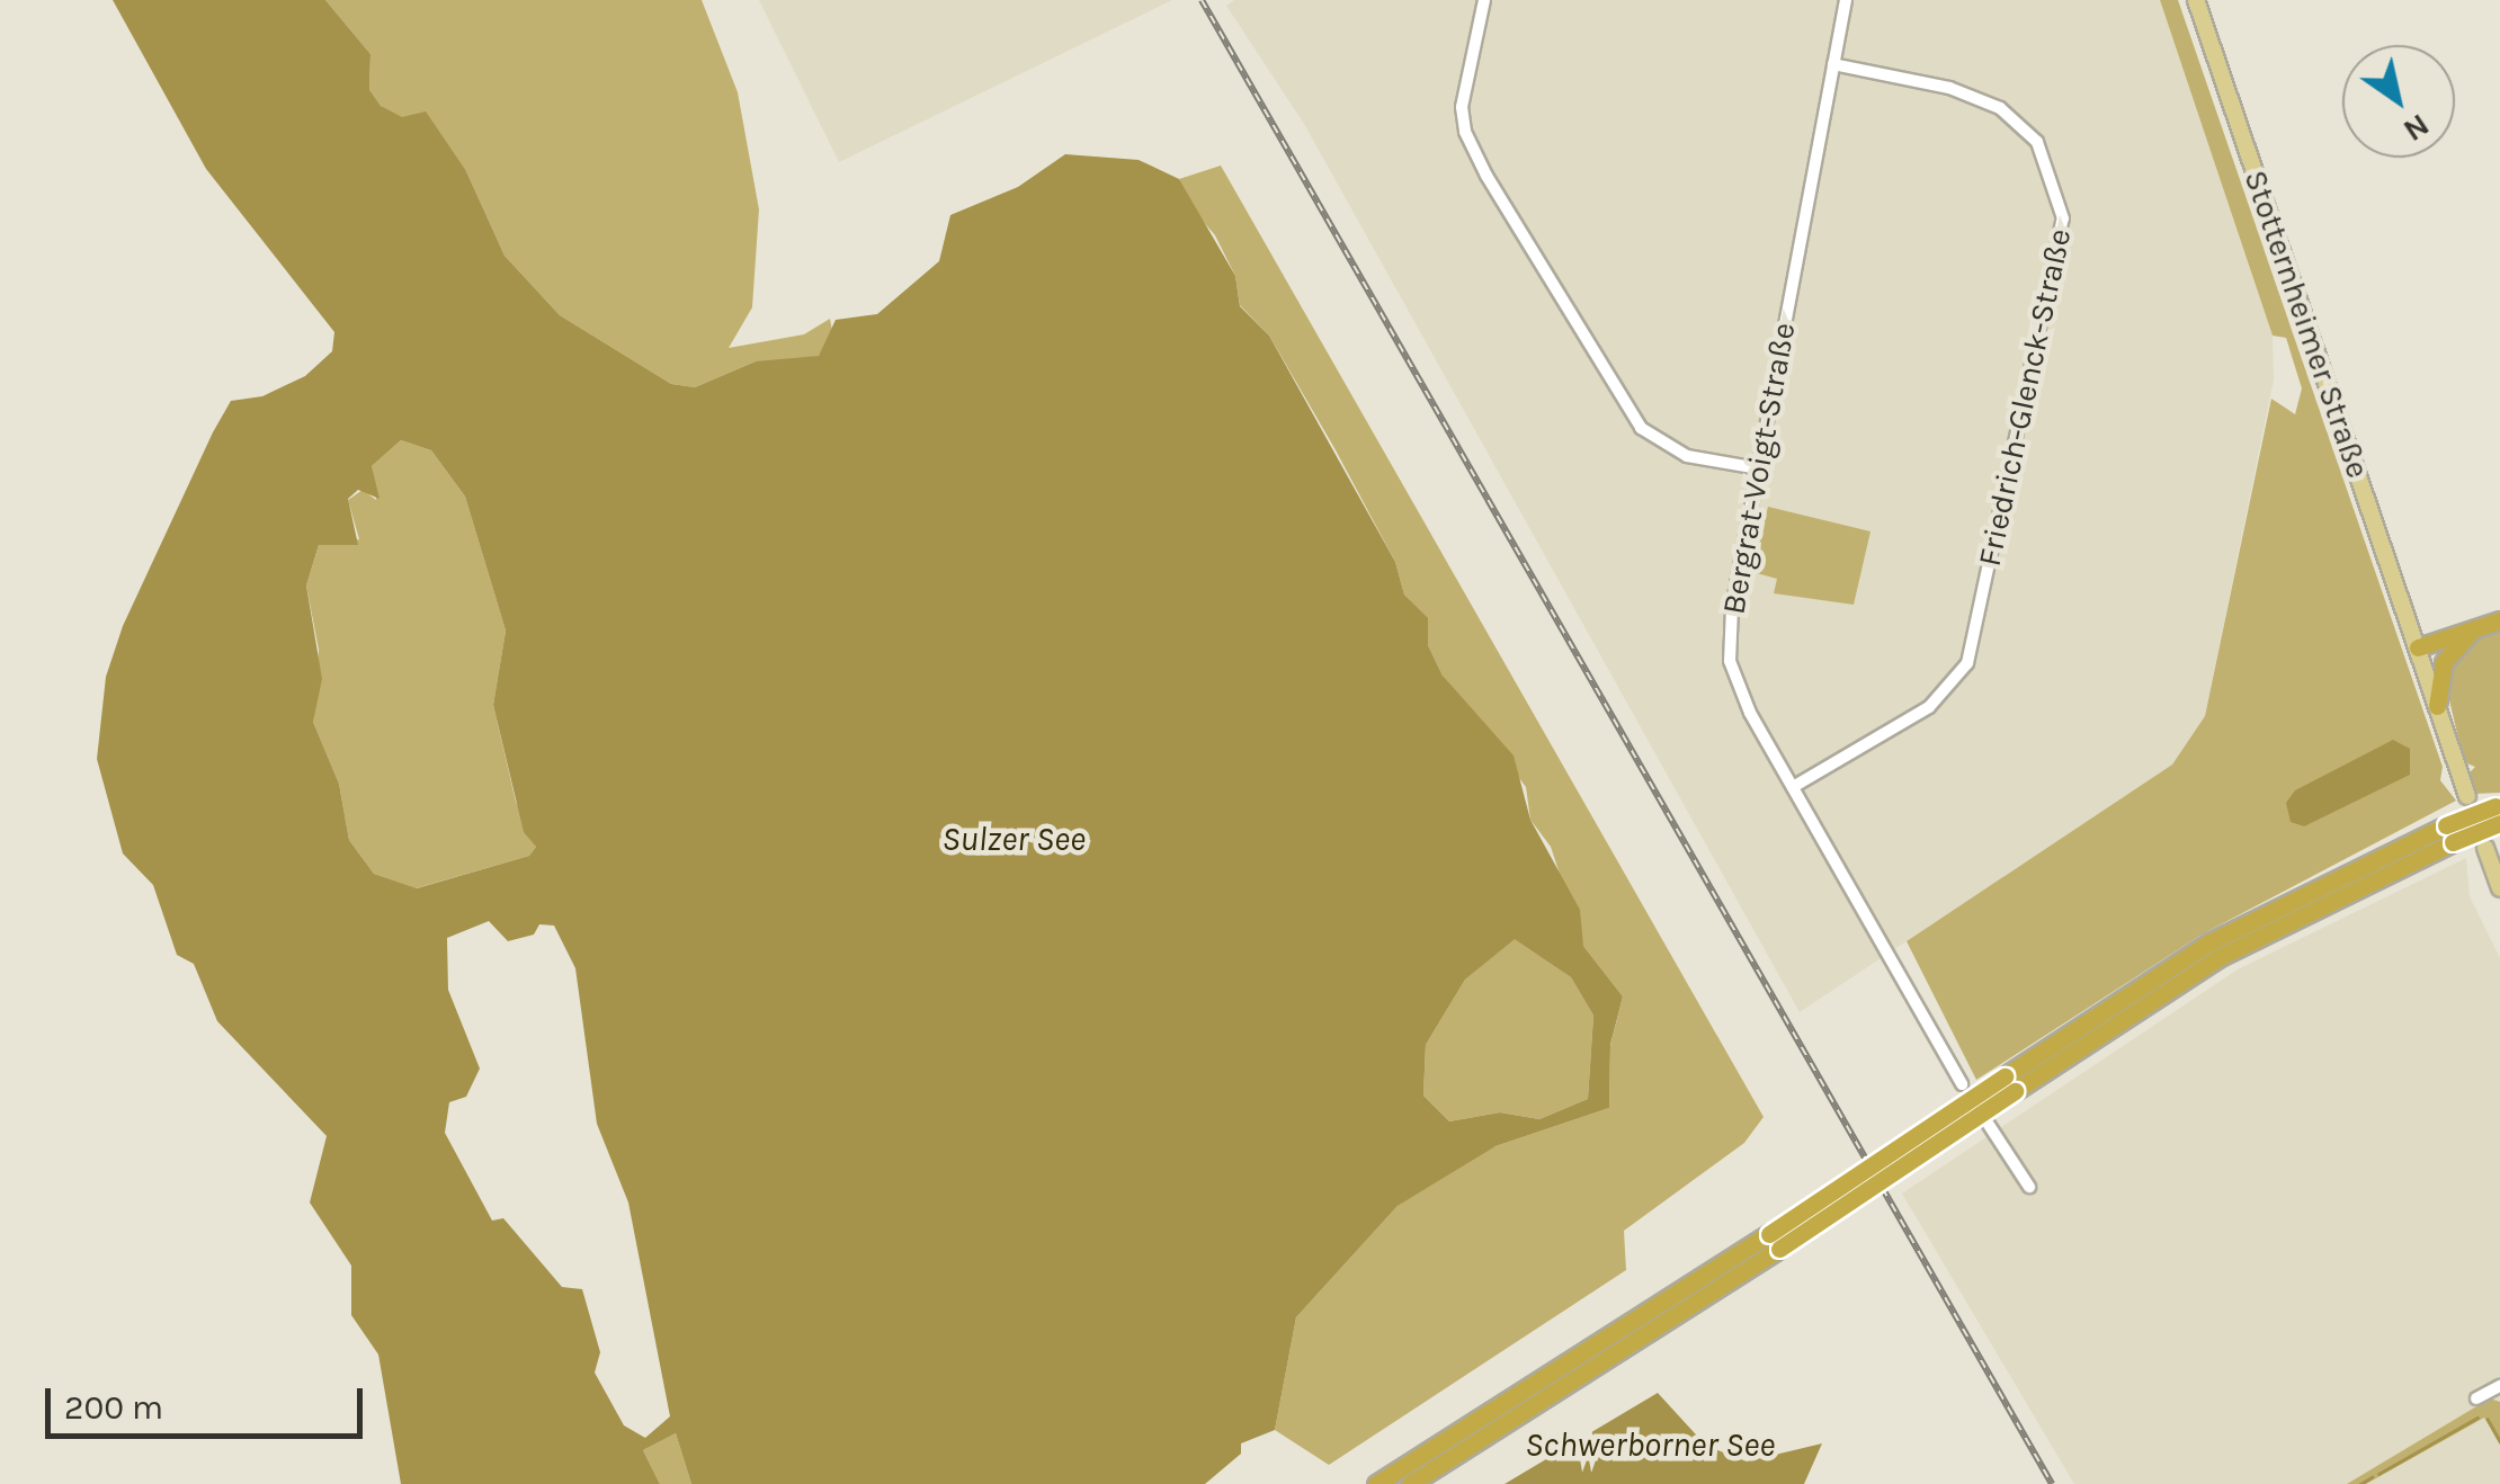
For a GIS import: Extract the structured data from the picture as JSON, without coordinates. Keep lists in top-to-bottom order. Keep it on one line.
{"streets":{"main road":["Stotternheimer Straße"],"street":["Friedrich-Glenck-Straße","Bergrat-Voigt-Straße"]},"crossings":[["Friedrich-Glenck-Straße","Bergrat-Voigt-Straße"]],"water":["Sulzer See","Schwerborner See"],"scale_bar":"200 m","north":"bottom right"}
